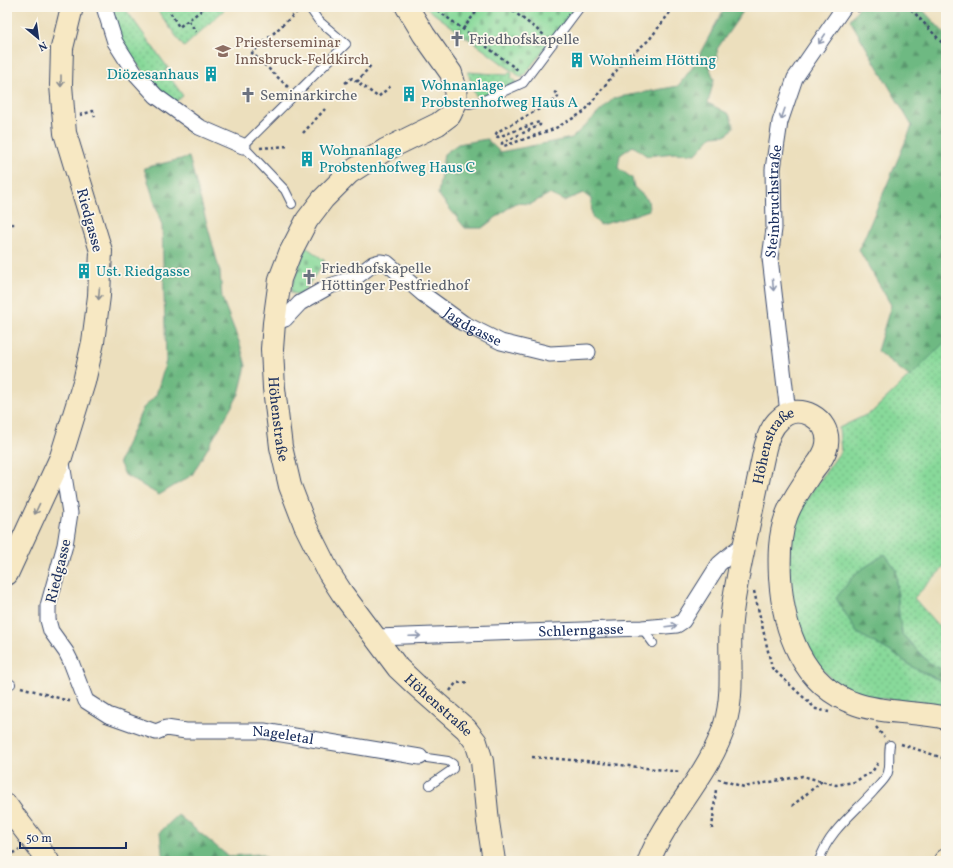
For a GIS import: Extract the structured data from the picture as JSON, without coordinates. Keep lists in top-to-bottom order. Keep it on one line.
{"streets":{"street":["Steinbruchstraße","Riedgasse","Jagdgasse","Höhenstraße","Schlerngasse","Nageletal"]},"crossings":[["Steinbruchstraße","Höhenstraße"],["Riedgasse","Nageletal"],["Jagdgasse","Höhenstraße"],["Höhenstraße","Schlerngasse"]],"one_way":["Steinbruchstraße","Riedgasse","Schlerngasse"],"places":{"church":["Friedhofskapelle","Seminarkirche","Friedhofskapelle Höttinger Pestfriedhof"],"school or university":["Priesterseminar Innsbruck-Feldkirch"],"building":["Wohnheim Hötting","Diözesanhaus","Wohnanlage Probstenhofweg Haus A","Wohnanlage Probstenhofweg Haus C","Ust. Riedgasse"]},"scale_bar":"50 m","north":"bottom right"}
